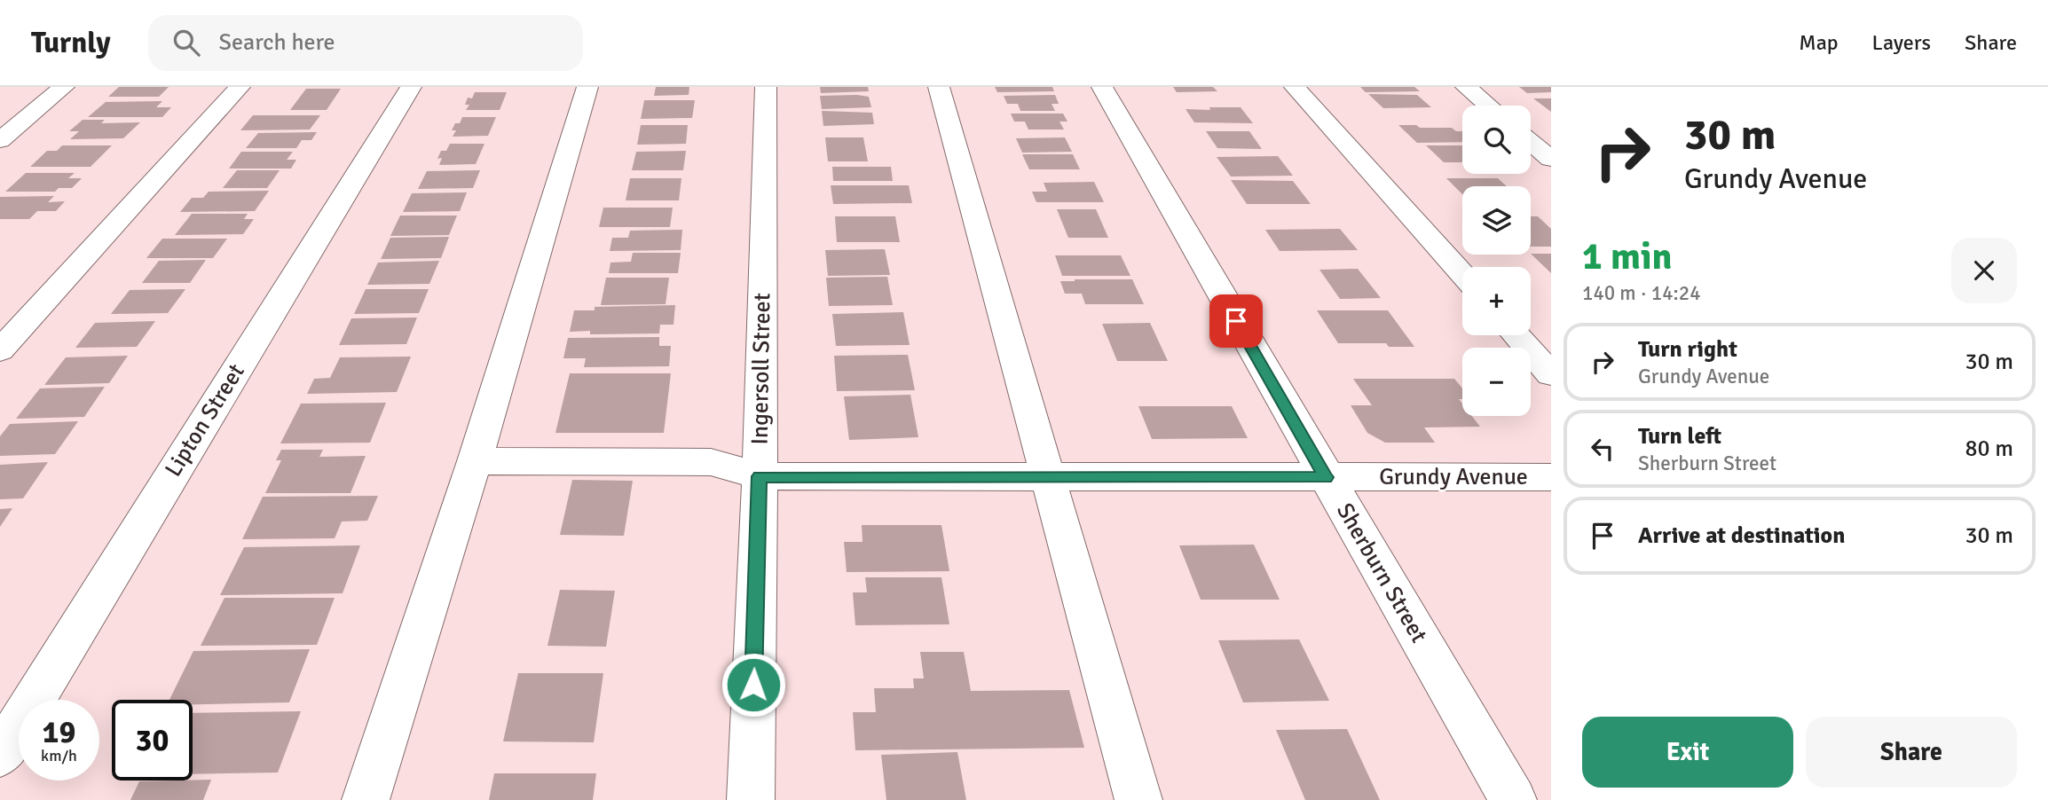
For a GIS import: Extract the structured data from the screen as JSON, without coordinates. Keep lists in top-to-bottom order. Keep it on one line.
{"streets":{"street":["Ingersoll Street","Lipton Street","Grundy Avenue","Sherburn Street"]},"crossings":[["Ingersoll Street","Grundy Avenue"],["Grundy Avenue","Sherburn Street"]],"page":{"header":"Turnly","search":"Search here","nav":["Map","Layers","Share"],"turn":["30 m","Grundy Avenue"],"map_buttons":["+","−"],"heading":["1 min","140 m · 14:24"],"list":[{"name":"Turn right","note":"Grundy Avenue","value":"30 m"},{"name":"Turn left","note":"Sherburn Street","value":"80 m"},{"name":"Arrive at destination","value":"30 m"}],"speed":"19 km/h","limit":"30","buttons":["Exit","Share"]}}
